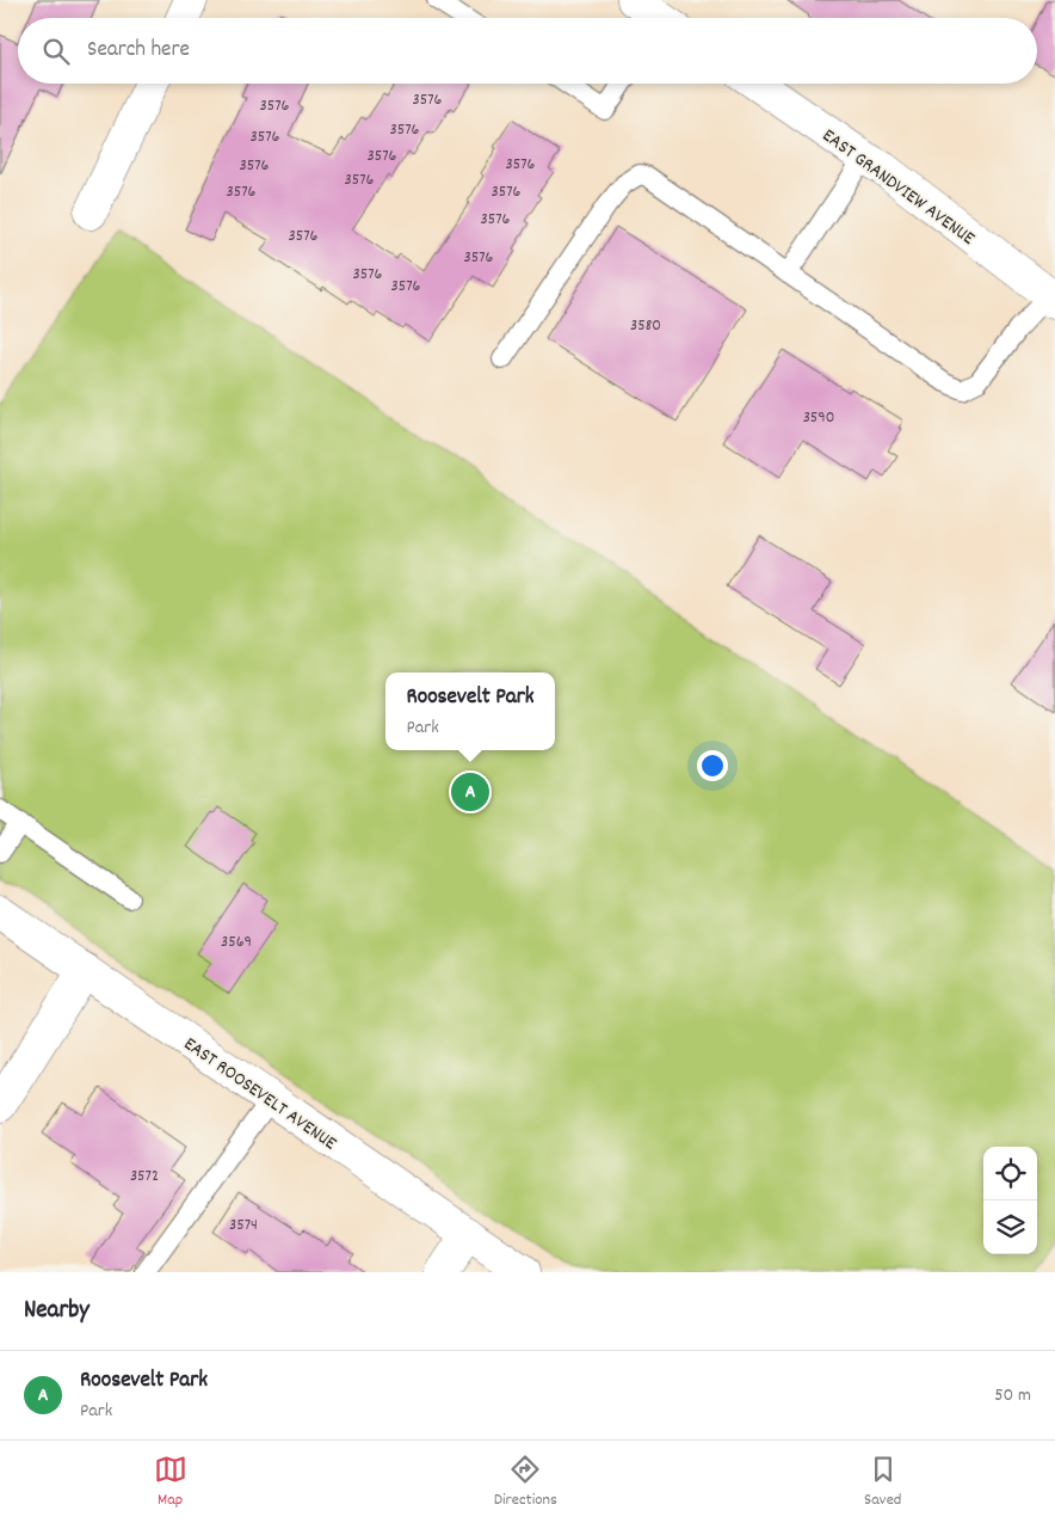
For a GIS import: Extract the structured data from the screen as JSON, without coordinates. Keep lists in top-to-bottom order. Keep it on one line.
{"streets":{"street":["EAST GRANDVIEW AVENUE","EAST ROOSEVELT AVENUE"]},"house_numbers":["3576","3576","3576","3576","3576","3576","3576","3576","3576","3576","3576","3576","3576","3576","3576","3580","3590","3569","3572","3574"],"page":{"search":"Search here","popup":["Roosevelt Park","Park"],"pins":"A","heading":"Nearby","list":[{"mark":"A","name":"Roosevelt Park","note":"Park","value":"50 m"}],"nav":["Map","Directions","Saved"]}}
